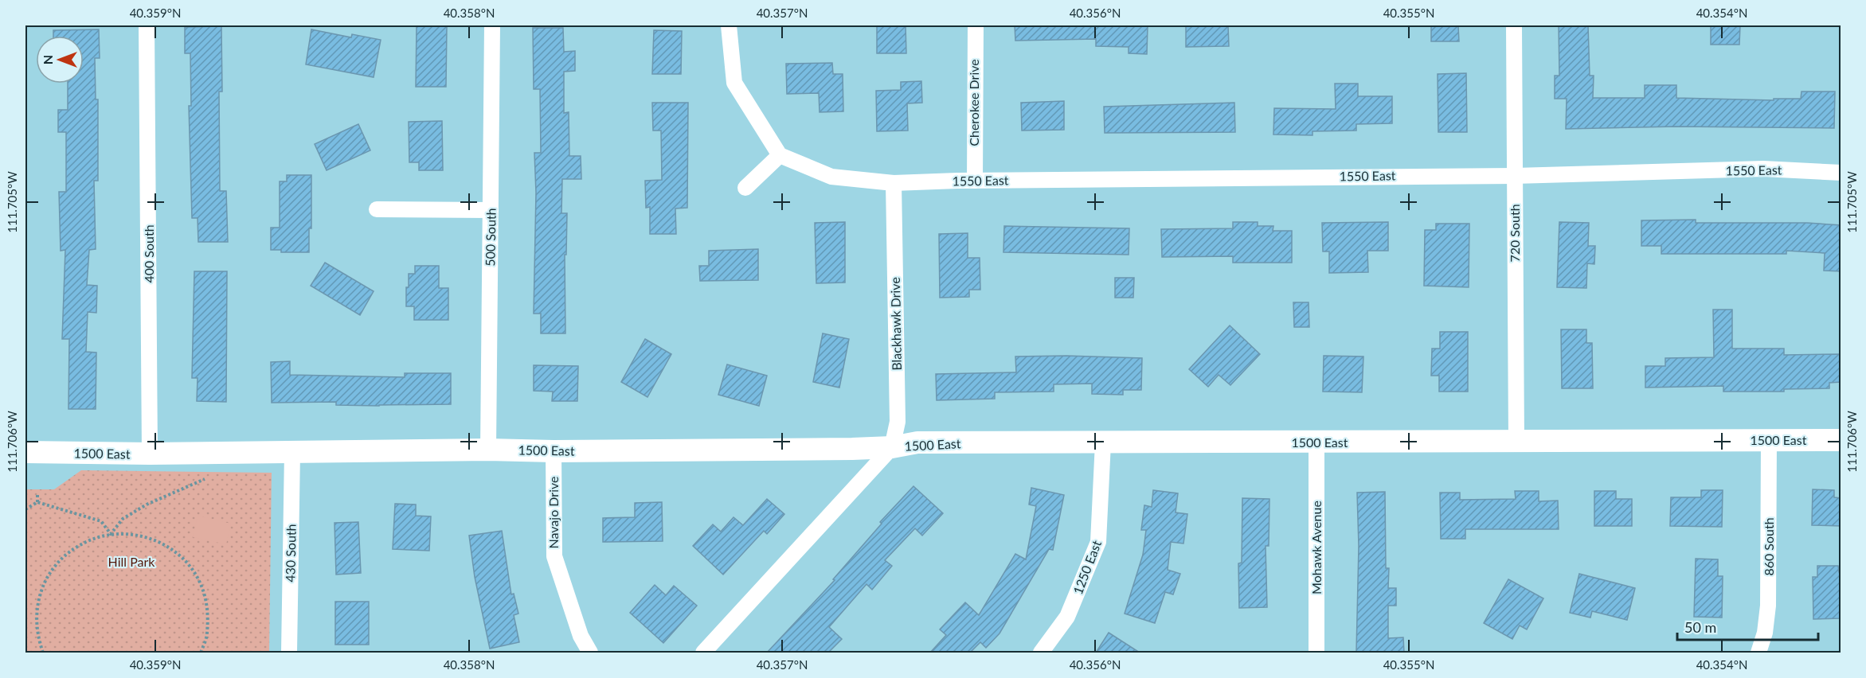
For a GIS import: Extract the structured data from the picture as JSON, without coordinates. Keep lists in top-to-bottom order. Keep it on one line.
{"streets":{"street":["Cherokee Drive","1550 East","720 South","500 South","400 South","Blackhawk Drive","1500 East","Navajo Drive","860 South","Mohawk Avenue","430 South","1250 East"]},"crossings":[["Cherokee Drive","1550 East"],["1550 East","720 South"],["1550 East","Blackhawk Drive"],["720 South","1500 East"],["500 South","1500 East"],["400 South","1500 East"],["Blackhawk Drive","1500 East"],["1500 East","Navajo Drive"],["1500 East","860 South"],["1500 East","Mohawk Avenue"],["1500 East","430 South"],["1500 East","1250 East"]],"parks":["Hill Park"],"scale_bar":"50 m","north":"left","coordinates":["40.359°N","40.358°N","40.357°N","40.356°N","40.355°N","40.354°N","111.705°W","111.706°W"]}
